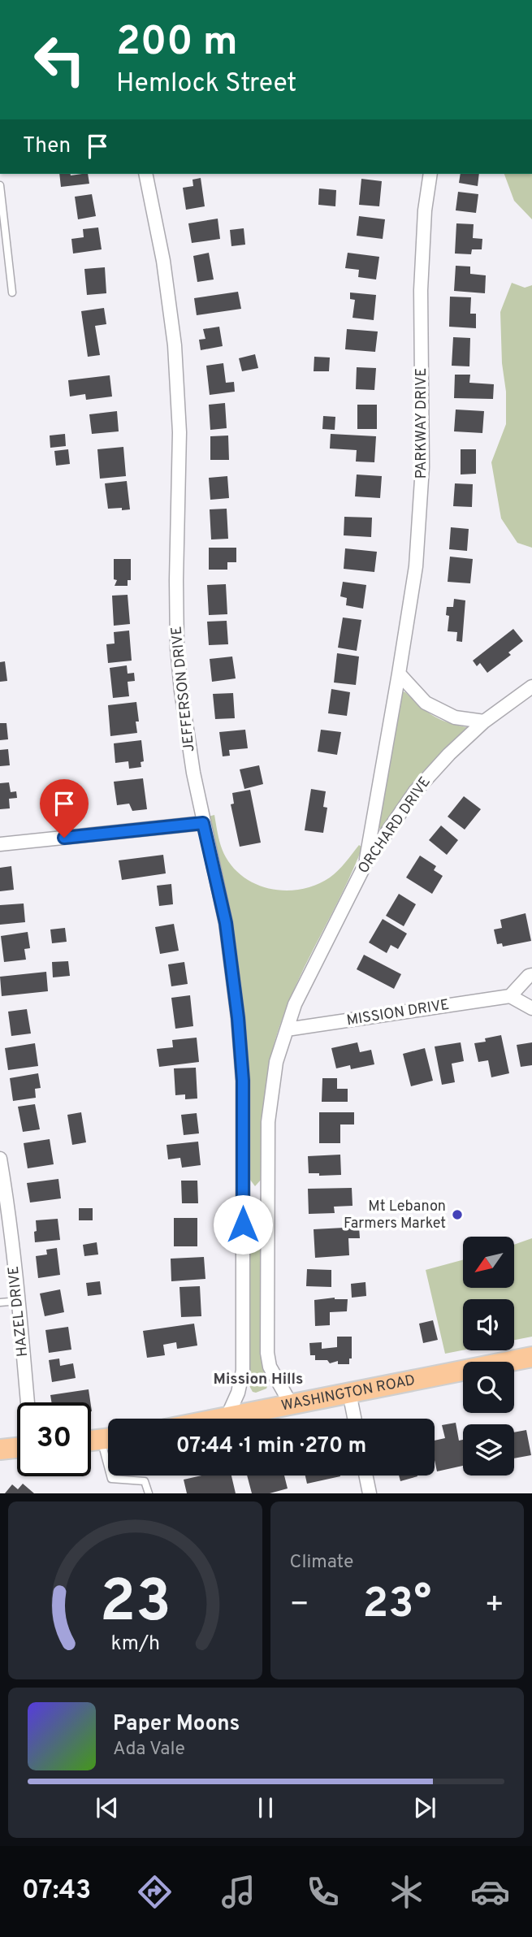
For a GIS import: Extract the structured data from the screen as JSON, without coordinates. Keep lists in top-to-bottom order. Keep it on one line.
{"streets":{"main road":["WASHINGTON ROAD"],"street":["PARKWAY DRIVE","JEFFERSON DRIVE","ORCHARD DRIVE","MISSION DRIVE","HAZEL DRIVE"]},"crossings":[["PARKWAY DRIVE","ORCHARD DRIVE"],["JEFFERSON DRIVE","WASHINGTON ROAD"],["ORCHARD DRIVE","MISSION DRIVE"]],"districts":["Mission Hills"],"places":["Mt Lebanon Farmers Market"],"north":"bottom left","page":{"turn":["200 m","Hemlock Street"],"then":"Then","limit":"30","trip":"07:44 · 1 min · 270 m","tile":"Climate","heat":["−","23°","+"],"song":["Paper Moons","Ada Vale"],"tabs":"07:43","gauge":["23","km/h"]}}
